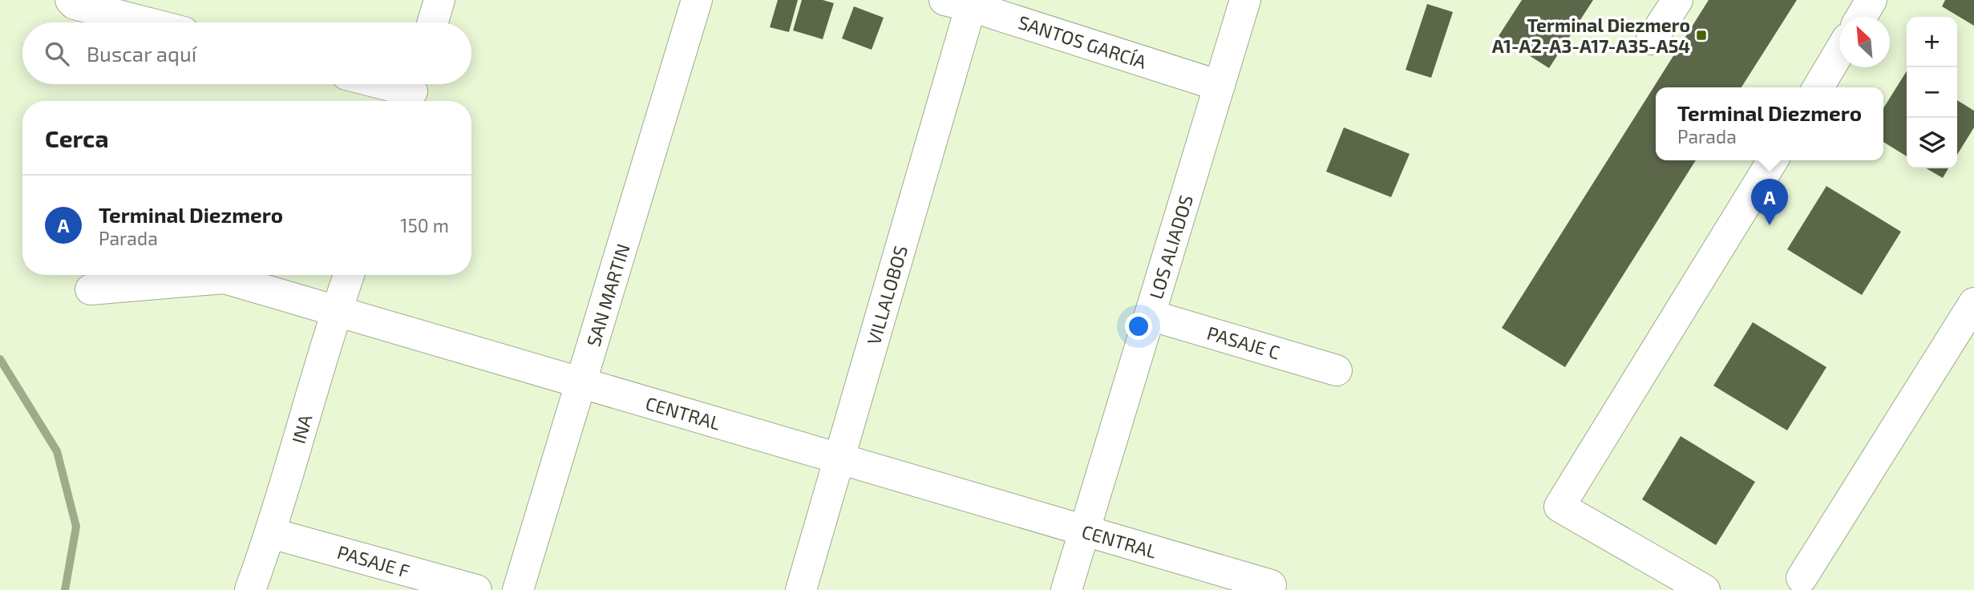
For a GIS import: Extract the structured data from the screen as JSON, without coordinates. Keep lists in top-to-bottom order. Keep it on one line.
{"streets":{"street":["SANTOS GARCÍA","LOS ALIADOS","SAN MARTIN","VILLALOBOS","PASAJE C","CENTRAL","INA","PASAJE F"]},"crossings":[["SANTOS GARCÍA","LOS ALIADOS"],["SANTOS GARCÍA","VILLALOBOS"],["LOS ALIADOS","PASAJE C"],["LOS ALIADOS","CENTRAL"],["SAN MARTIN","CENTRAL"],["VILLALOBOS","CENTRAL"],["CENTRAL","INA"],["INA","PASAJE F"]],"places":{"transit":["Terminal Diezmero A1-A2-A3-A17-A35-A54"]},"north":"top left","page":{"map_buttons":["+","−"],"search":"Buscar aquí","popup":["Terminal Diezmero","Parada"],"heading":"Cerca","list":[{"mark":"A","name":"Terminal Diezmero","note":"Parada","value":"150 m"}],"pins":"A"}}
